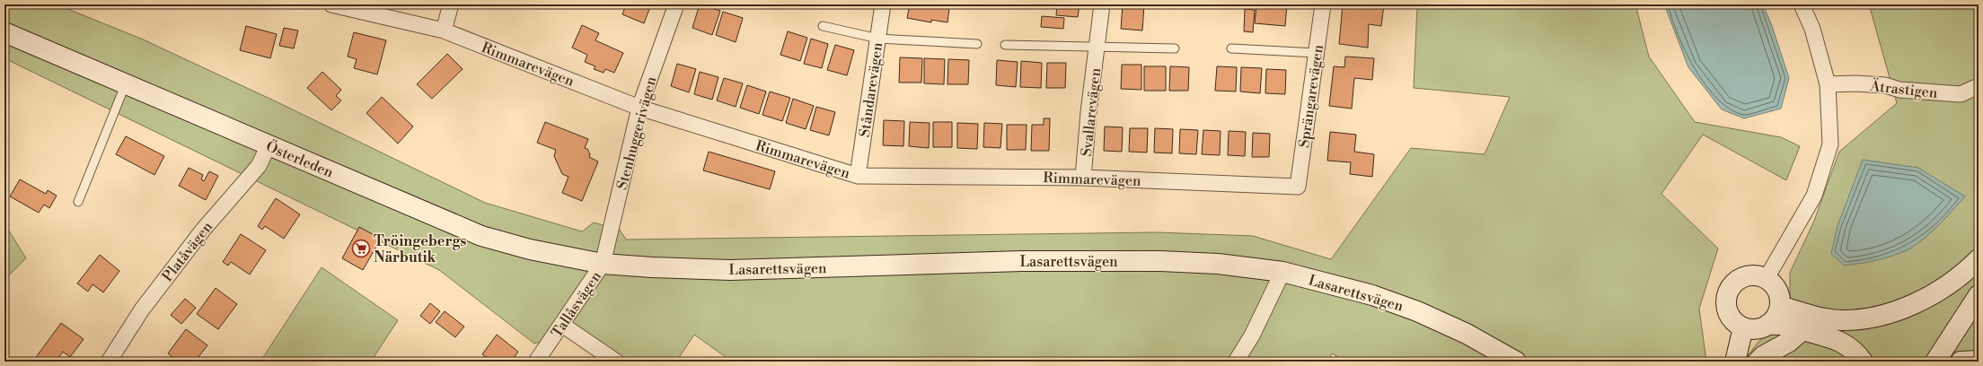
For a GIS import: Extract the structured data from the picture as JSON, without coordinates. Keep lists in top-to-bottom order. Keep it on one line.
{"streets":{"street":["Rimmarevägen","Ätrastigen","Ståndarevägen","Sprängarevägen","Svallarevägen","Stenhuggerivägen","Österleden","Platåvägen","Lasarettsvägen","Tallåsvägen"]},"crossings":[["Rimmarevägen","Ståndarevägen"],["Rimmarevägen","Sprängarevägen"],["Rimmarevägen","Svallarevägen"],["Rimmarevägen","Stenhuggerivägen"],["Stenhuggerivägen","Österleden"],["Stenhuggerivägen","Lasarettsvägen"],["Stenhuggerivägen","Tallåsvägen"],["Österleden","Platåvägen"],["Österleden","Lasarettsvägen"],["Österleden","Tallåsvägen"],["Lasarettsvägen","Tallåsvägen"]],"places":{"supermarket":["Tröingebergs Närbutik"]}}
